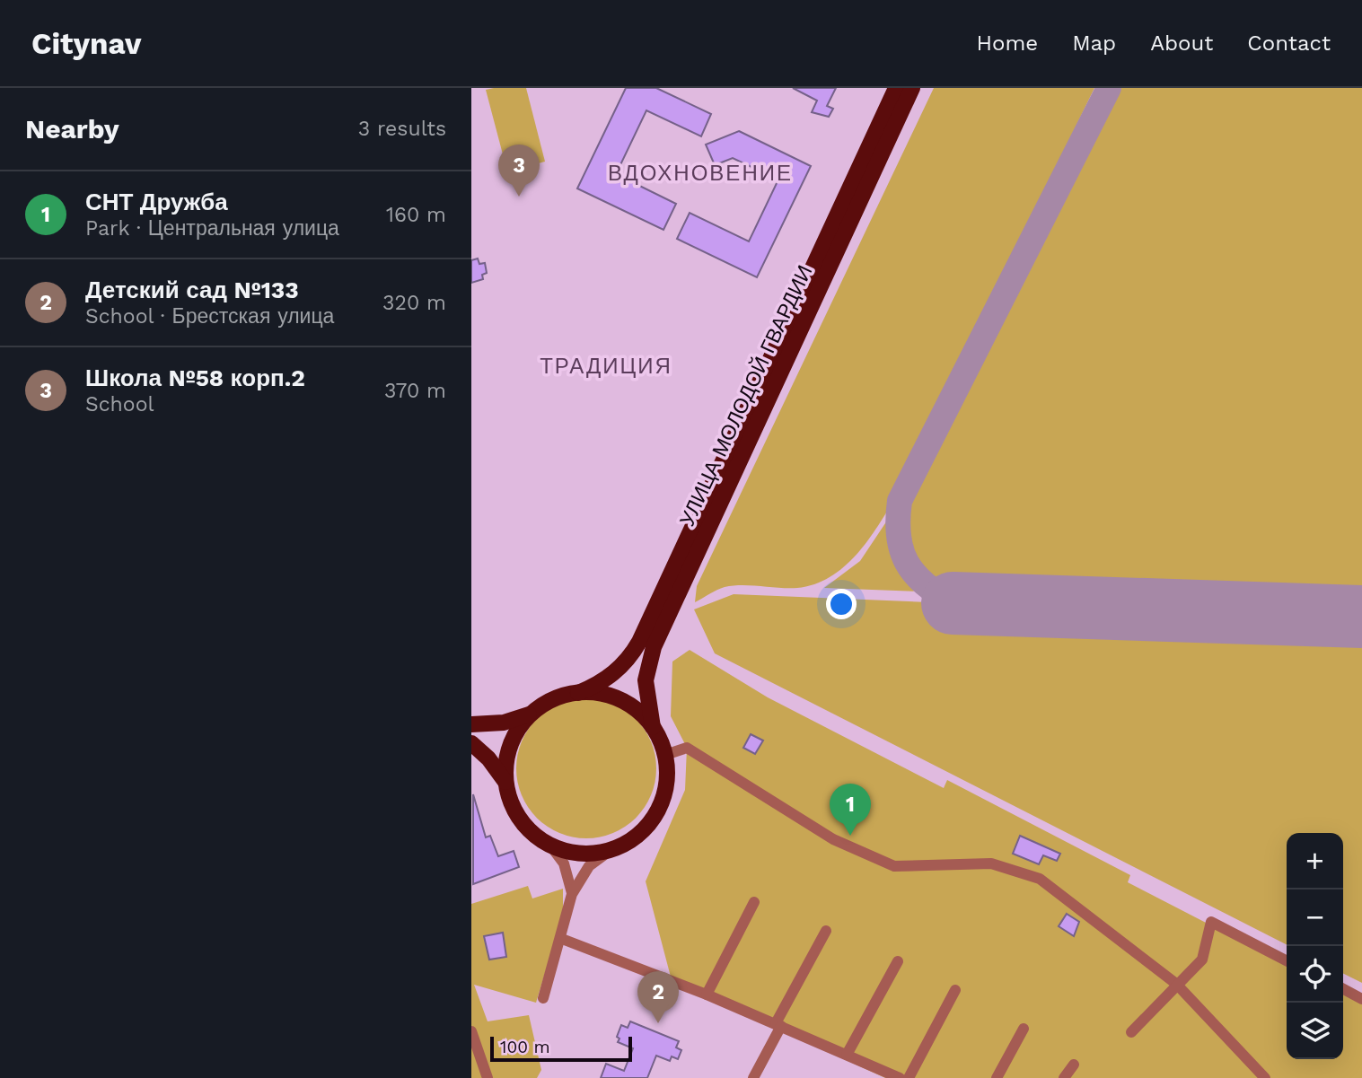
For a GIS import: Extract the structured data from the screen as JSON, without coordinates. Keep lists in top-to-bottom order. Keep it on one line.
{"streets":{"main road":["УЛИЦА МОЛОДОЙ ГВАРДИИ"]},"districts":["ВДОХНОВЕНИЕ","ТРАДИЦИЯ"],"scale_bar":"100 m","page":{"header":"Citynav","nav":["Home","Map","About","Contact"],"heading":["Nearby","3 results"],"pins":["3","1","2"],"list":[{"mark":"1","name":"СНТ Дружба","note":"Park · Центральная улица","value":"160 m"},{"mark":"2","name":"Детский сад №133","note":"School · Брестская улица","value":"320 m"},{"mark":"3","name":"Школа №58 корп.2","note":"School","value":"370 m"}],"map_buttons":["+","−"],"scale":"100 m"}}
